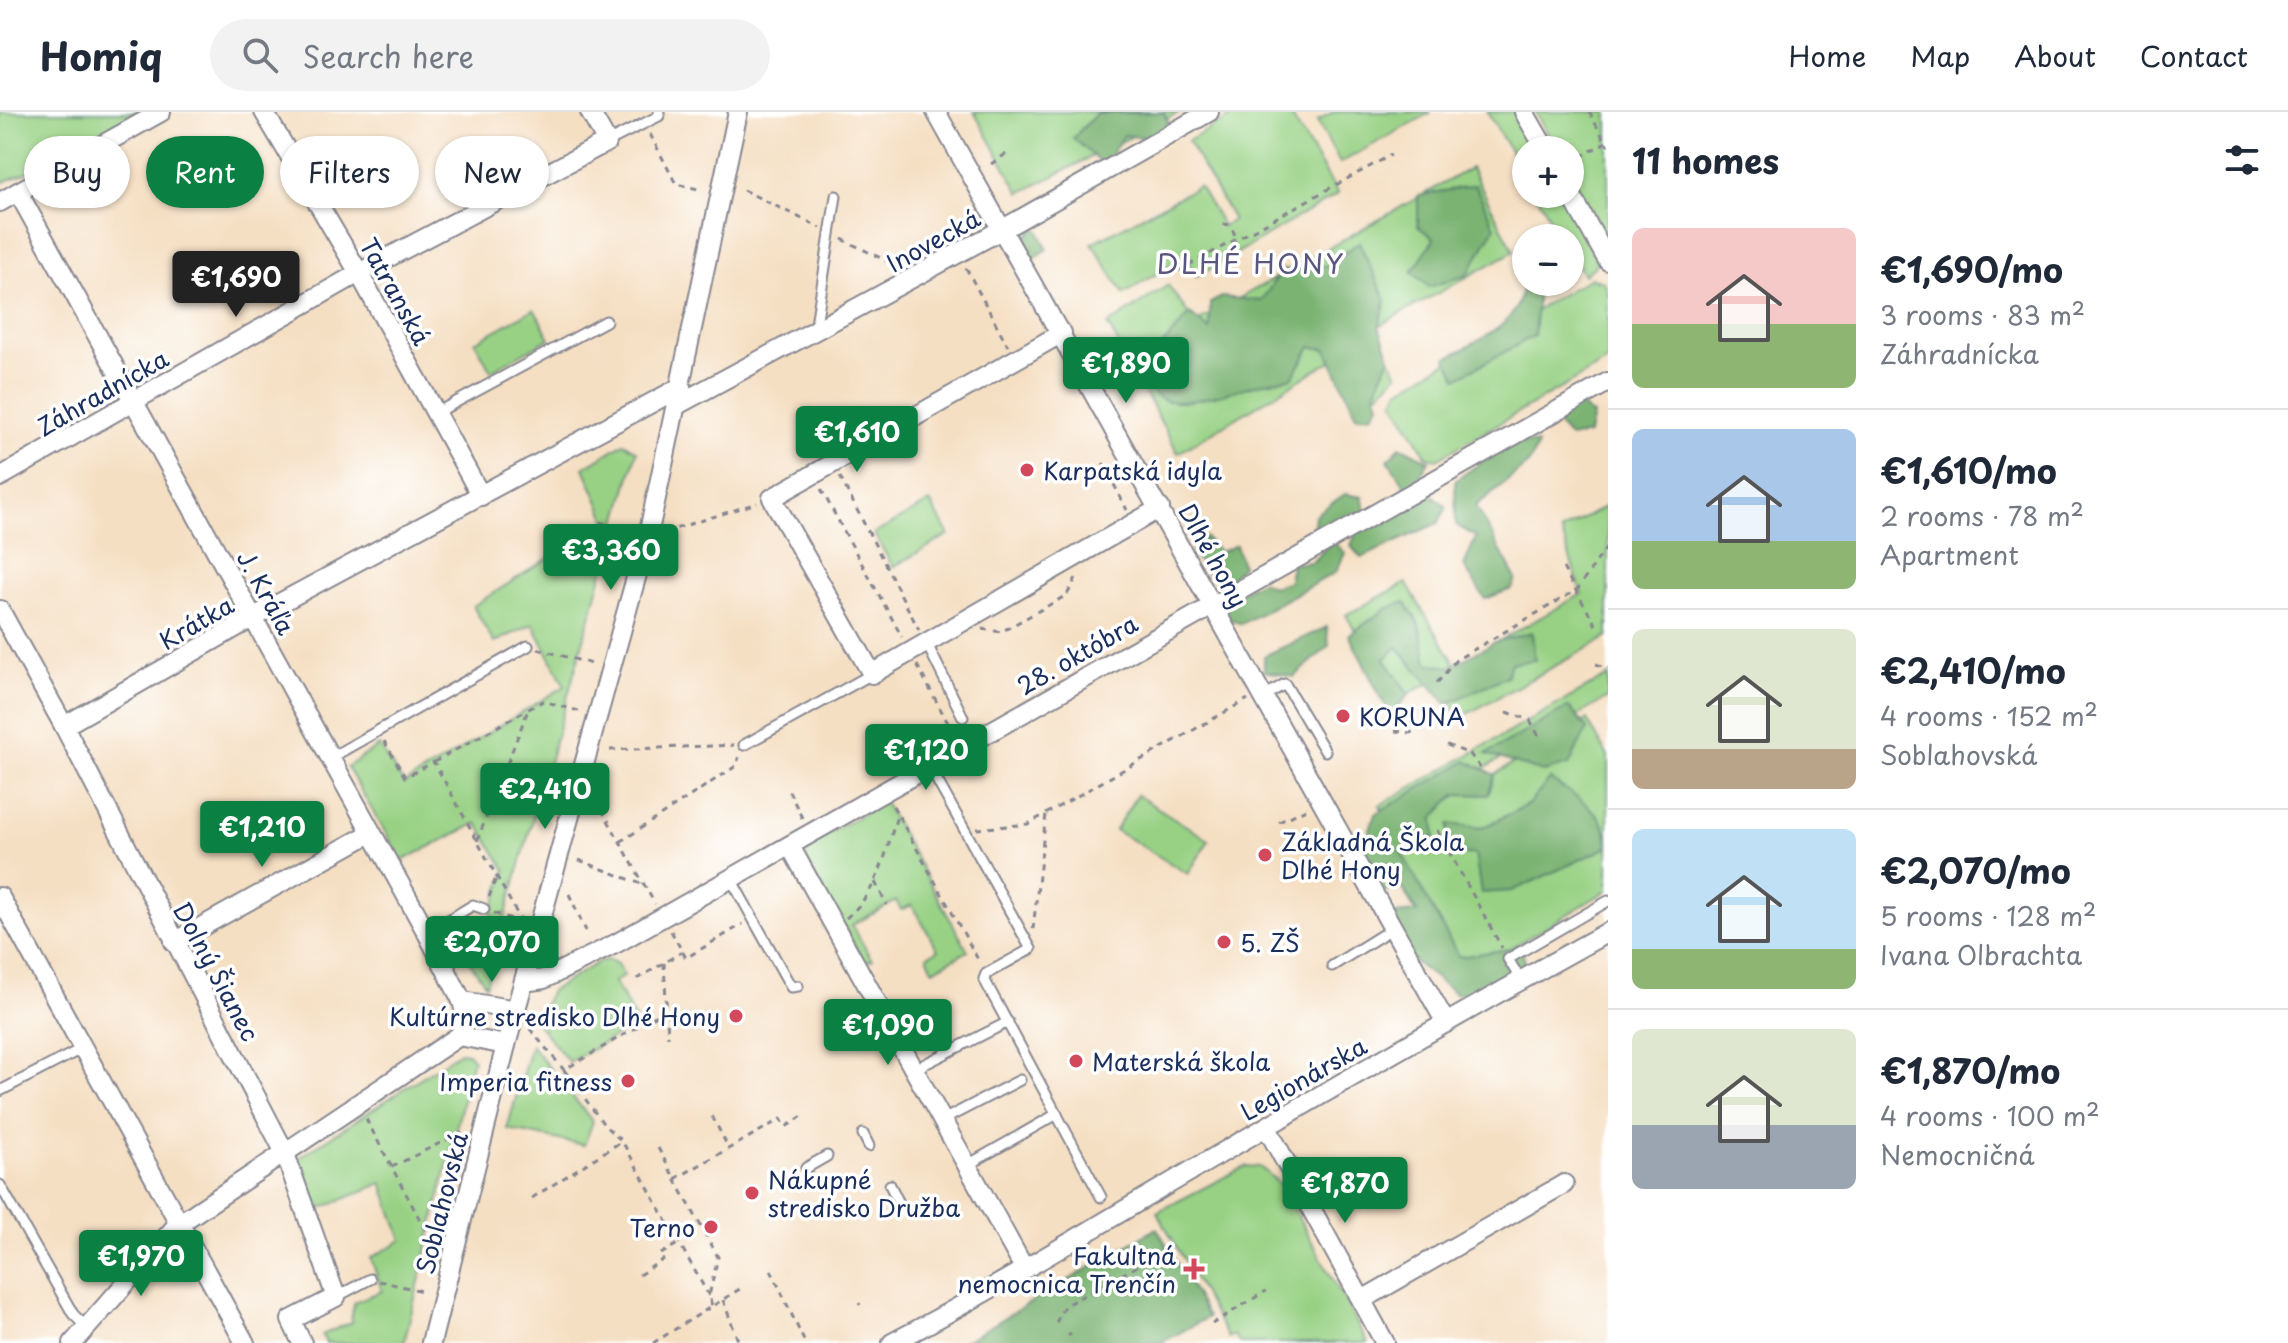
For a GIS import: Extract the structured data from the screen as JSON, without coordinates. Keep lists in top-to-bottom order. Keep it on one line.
{"streets":{"street":["Inovecká","Tatranská","Záhradnícka","Dlhé hony","J. Kráľa","Krátka","28. októbra","Dolný Šianec","Legionárska","Soblahovská"]},"crossings":[["Inovecká","Dlhé hony"],["Inovecká","Soblahovská"],["Tatranská","Záhradnícka"],["Tatranská","Krátka"],["Záhradnícka","J. Kráľa"],["Dlhé hony","28. októbra"],["Dlhé hony","Legionárska"],["J. Kráľa","Krátka"],["Krátka","Dolný Šianec"],["28. októbra","Soblahovská"]],"districts":["DLHÉ HONY"],"places":{"other":["Karpatská idyla","KORUNA","Základná Škola Dlhé Hony","5. ZŠ","Kultúrne stredisko Dlhé Hony","Materská škola","Imperia fitness","Nákupné stredisko Družba","Terno"],"health":["Fakultná nemocnica Trenčín"]},"page":{"header":"Homiq","search":"Search here","nav":["Home","Map","About","Contact"],"heading":"11 homes","map_buttons":["+","−"],"chip":["Buy","Rent","Filters","New"],"list":[{"name":"€1,690/mo","note":"3 rooms · 83 m² · Záhradnícka"},{"name":"€1,610/mo","note":"2 rooms · 78 m² · Apartment"},{"name":"€2,410/mo","note":"4 rooms · 152 m² · Soblahovská"},{"name":"€2,070/mo","note":"5 rooms · 128 m² · Ivana Olbrachta"},{"name":"€1,870/mo","note":"4 rooms · 100 m² · Nemocničná"}],"price":["€1,690","€1,890","€1,610","€3,360","€1,120","€2,410","€1,210","€2,070","€1,090","€1,870","€1,970"]}}
